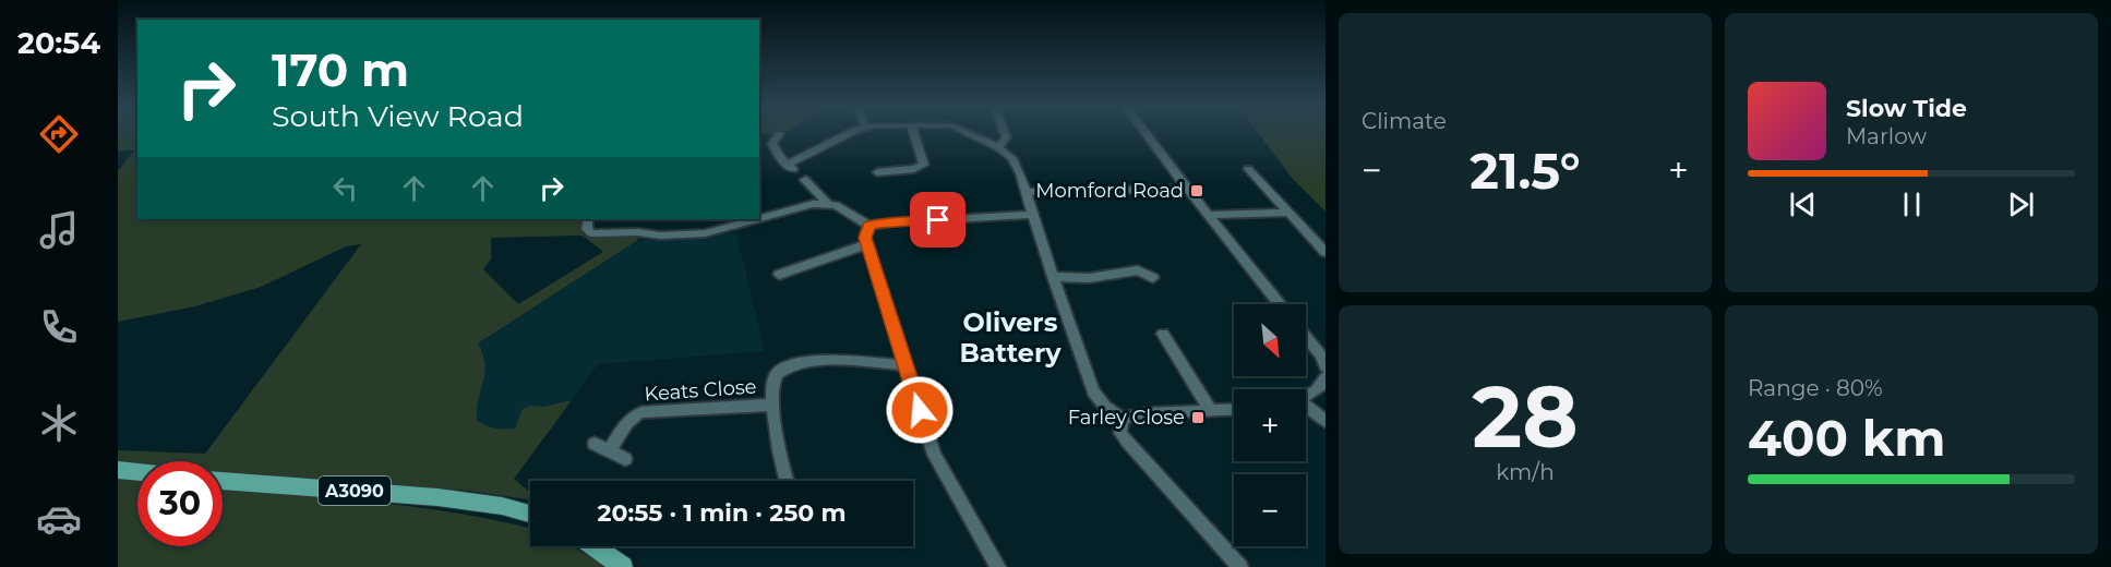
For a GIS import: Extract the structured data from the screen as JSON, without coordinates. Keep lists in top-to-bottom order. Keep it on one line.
{"streets":{"main road":["A3090"],"street":["Keats Close"]},"districts":["Olivers Battery"],"places":{"transit":["Momford Road","Farley Close"]},"north":"bottom right","page":{"tabs":"20:54","tile":["Climate",["28","km/h"],["Range · 80%","400 km"]],"turn":["170 m","South View Road"],"song":["Slow Tide","Marlow"],"heat":["−","21.5°","+"],"map_buttons":["+","−"],"limit":"30","trip":"20:55 · 1 min · 250 m"}}
